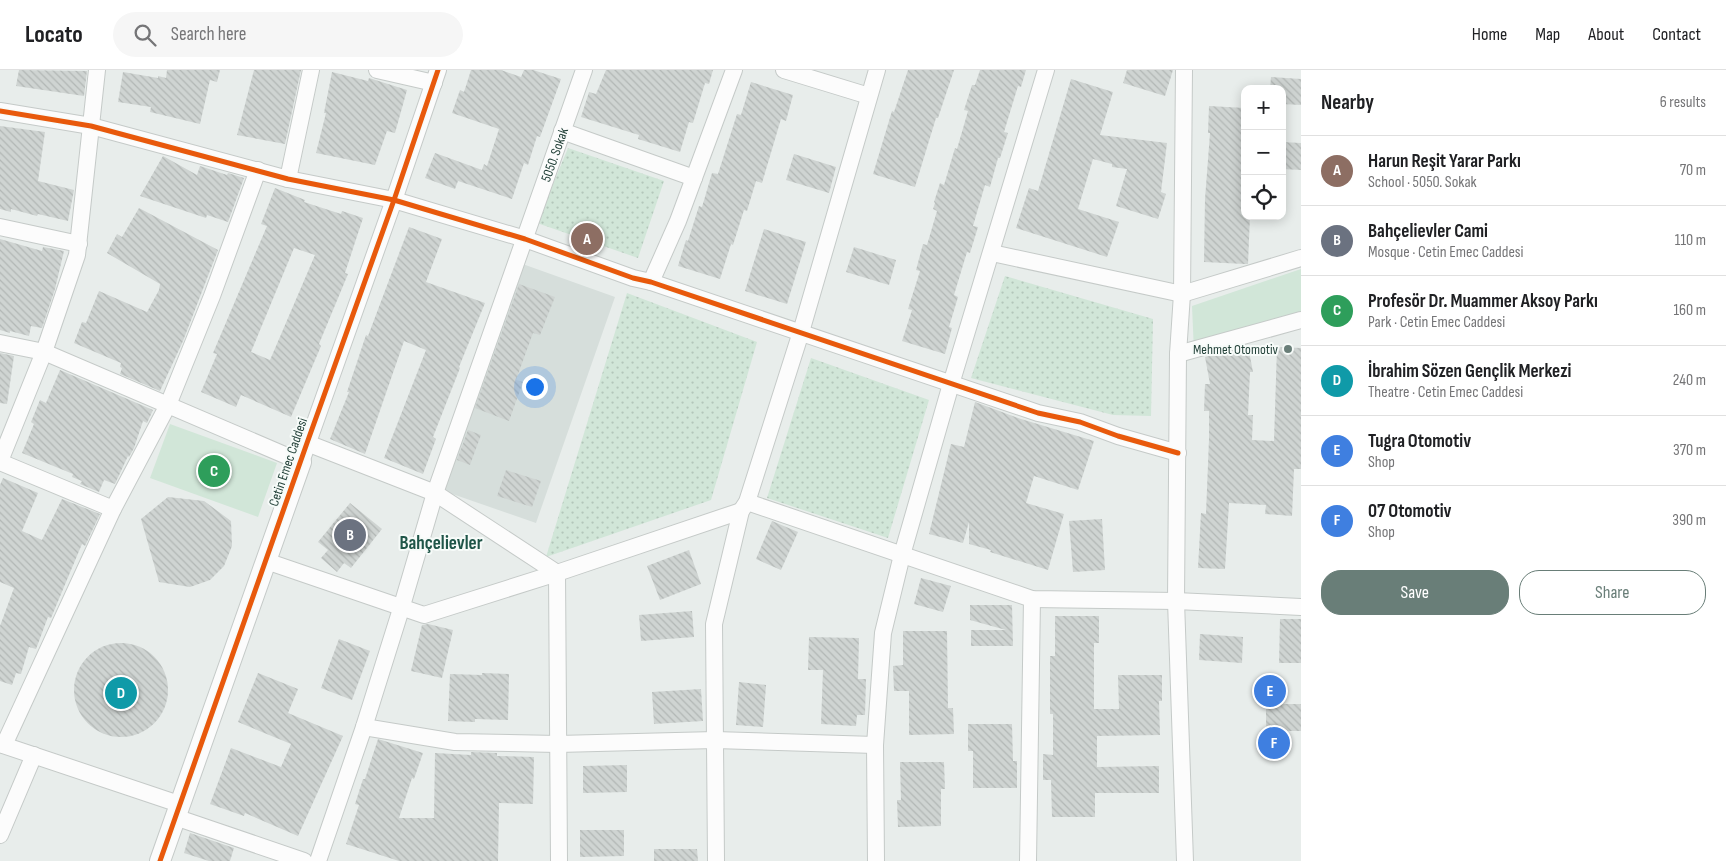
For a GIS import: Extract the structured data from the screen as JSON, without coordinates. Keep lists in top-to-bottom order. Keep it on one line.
{"streets":{"street":["5050. Sokak","Cetin Emec Caddesi"]},"districts":["Bahçelievler"],"places":["Mehmet Otomotiv"],"page":{"header":"Locato","search":"Search here","nav":["Home","Map","About","Contact"],"heading":["Nearby","6 results"],"map_buttons":["+","−"],"list":[{"mark":"A","name":"Harun Reşit Yarar Parkı","note":"School · 5050. Sokak","value":"70 m"},{"mark":"B","name":"Bahçelievler Cami","note":"Mosque · Cetin Emec Caddesi","value":"110 m"},{"mark":"C","name":"Profesör Dr. Muammer Aksoy Parkı","note":"Park · Cetin Emec Caddesi","value":"160 m"},{"mark":"D","name":"İbrahim Sözen Gençlik Merkezi","note":"Theatre · Cetin Emec Caddesi","value":"240 m"},{"mark":"E","name":"Tugra Otomotiv","note":"Shop","value":"370 m"},{"mark":"F","name":"07 Otomotiv","note":"Shop","value":"390 m"}],"pins":["A","C","B","E","D","F"],"buttons":["Save","Share"]}}
